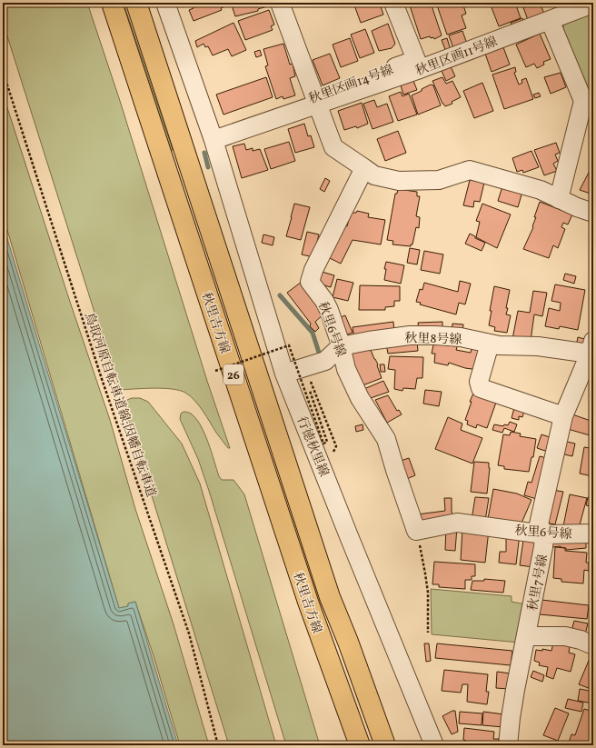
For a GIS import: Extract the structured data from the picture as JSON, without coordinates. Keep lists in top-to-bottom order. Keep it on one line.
{"streets":{"main road":["秋里吉方線","26"],"street":["秋里区画11号線","秋里区画14号線","秋里6号線","秋里8号線","行徳秋里線","秋里7号線"],"path":["鳥取河原自転車道線;因幡自転車道"]},"crossings":[["秋里区画11号線","秋里区画14号線"],["秋里区画11号線","行徳秋里線"],["秋里6号線","秋里8号線"],["秋里6号線","秋里7号線"],["秋里8号線","行徳秋里線"],["秋里8号線","秋里7号線"]]}
